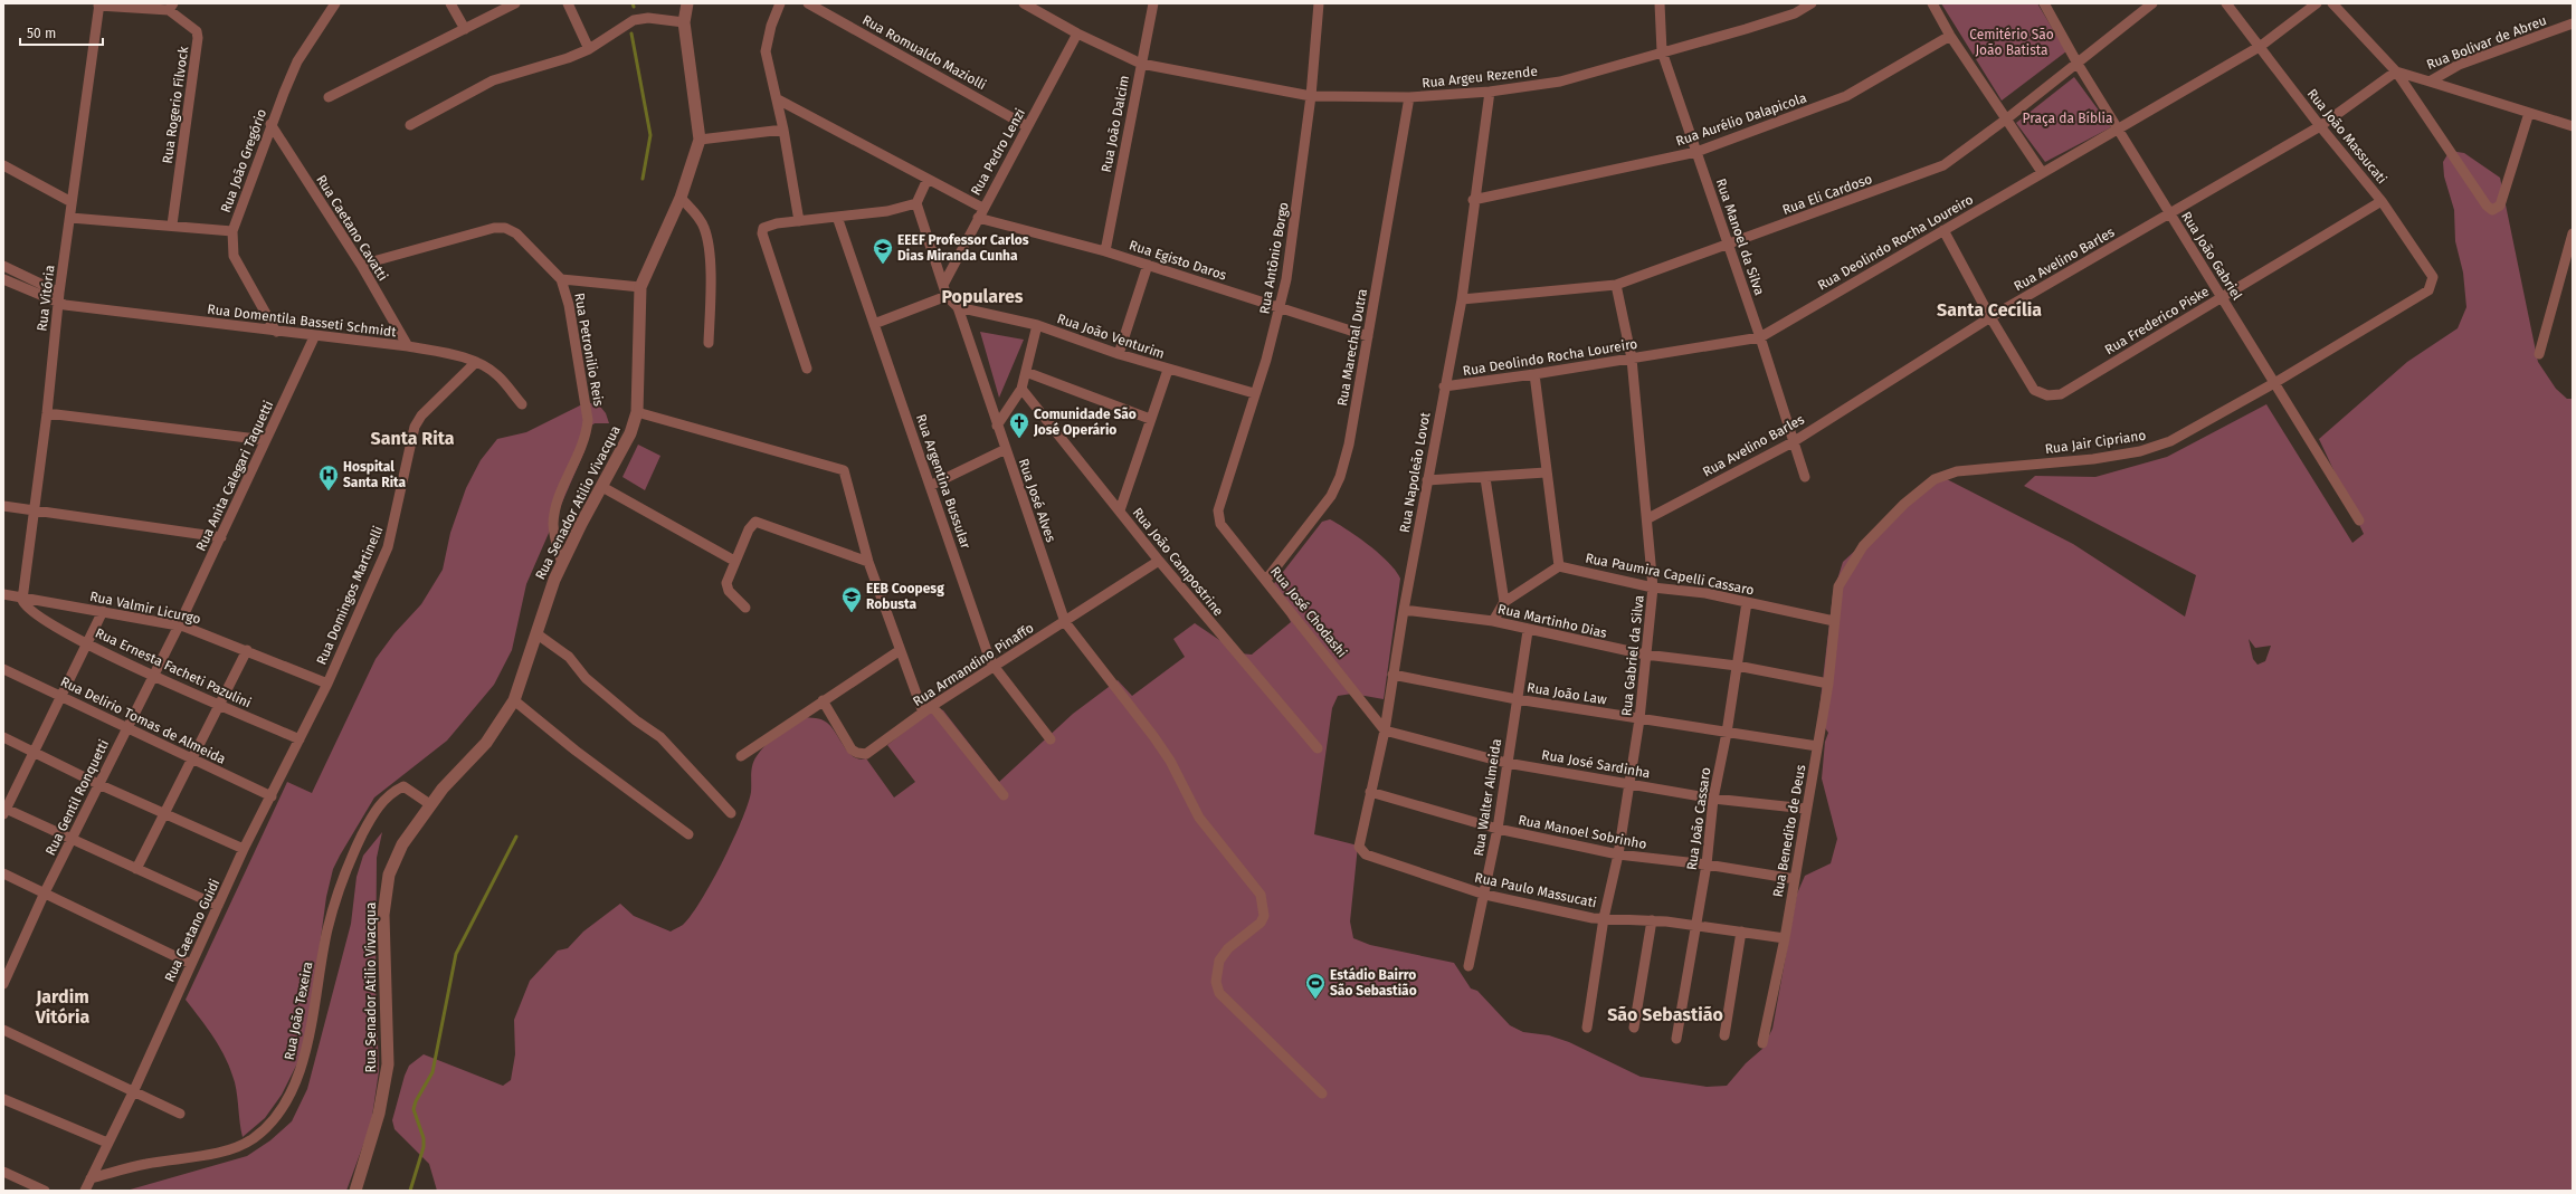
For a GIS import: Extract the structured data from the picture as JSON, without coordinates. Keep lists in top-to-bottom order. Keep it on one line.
{"streets":{"street":["Rua Bolivar de Abreu","Rua Romualdo Maziolli","Rua Argeu Rezende","Rua Rogerio Filvock","Rua Aurélio Dalapicola","Rua João Dalcim","Rua João Massucati","Rua Pedro Lenzi","Rua João Gregório","Rua Eli Cardoso","Rua Caetano Cavatti","Rua Manoel da Silva","Rua Deolindo Rocha Loureiro","Rua João Gabriel","Rua Antônio Borgo","Rua Avelino Barles","Rua Egisto Daros","Rua Vitória","Rua Domentila Basseti Schmidt","Rua Frederico Piske","Rua João Venturim","Rua Marechal Dutra","Rua Petronilio Reis","Rua Jair Cipriano","Rua Napoleão Lovot","Rua Anita Calegari Taquetti","Rua Argentina Bussular","Rua José Alves","Rua Senador Atilio Vivacqua","Rua João Campostrine","Rua Paumira Capelli Cassaro","Rua Domingos Martinelli","Rua Valmir Licurgo","Rua José Chodashi","Rua Martinho Dias","Rua Gabriel da Silva","Rua Armandino Pinaffo","Rua Ernesta Facheti Pazulini","Rua João Law","Rua Delirio Tomas de Almeida","Rua José Sardinha","Rua Gentil Ronquetti","Rua Walter Almeida","Rua João Cassaro","Rua Benedito de Deus","Rua Manoel Sobrinho","Rua Paulo Massucati","Rua Caetano Guidi","Rua João Texeira"]},"crossings":[["Rua Bolivar de Abreu","Rua Avelino Barles"],["Rua Romualdo Maziolli","Rua Pedro Lenzi"],["Rua Argeu Rezende","Rua João Dalcim"],["Rua Argeu Rezende","Rua Pedro Lenzi"],["Rua Argeu Rezende","Rua Manoel da Silva"],["Rua Argeu Rezende","Rua Antônio Borgo"],["Rua Argeu Rezende","Rua Marechal Dutra"],["Rua Argeu Rezende","Rua Napoleão Lovot"],["Rua Aurélio Dalapicola","Rua Manoel da Silva"],["Rua Aurélio Dalapicola","Rua Napoleão Lovot"],["Rua João Dalcim","Rua Egisto Daros"],["Rua João Massucati","Rua Deolindo Rocha Loureiro"],["Rua João Massucati","Rua Avelino Barles"],["Rua João Massucati","Rua Frederico Piske"],["Rua João Massucati","Rua Jair Cipriano"],["Rua Pedro Lenzi","Rua Egisto Daros"],["Rua Pedro Lenzi","Rua José Alves"],["Rua João Gregório","Rua Caetano Cavatti"],["Rua João Gregório","Rua Domentila Basseti Schmidt"],["Rua Eli Cardoso","Rua Manoel da Silva"],["Rua Eli Cardoso","Rua João Gabriel"],["Rua Eli Cardoso","Rua Napoleão Lovot"],["Rua Eli Cardoso","Rua Gabriel da Silva"],["Rua Caetano Cavatti","Rua Domentila Basseti Schmidt"],["Rua Caetano Cavatti","Rua Petronilio Reis"],["Rua Manoel da Silva","Rua Deolindo Rocha Loureiro"],["Rua Manoel da Silva","Rua Avelino Barles"],["Rua Deolindo Rocha Loureiro","Rua João Gabriel"],["Rua Deolindo Rocha Loureiro","Rua Napoleão Lovot"],["Rua Deolindo Rocha Loureiro","Rua Gabriel da Silva"],["Rua João Gabriel","Rua Avelino Barles"],["Rua João Gabriel","Rua Frederico Piske"],["Rua João Gabriel","Rua Jair Cipriano"],["Rua Antônio Borgo","Rua Egisto Daros"],["Rua Antônio Borgo","Rua João Venturim"],["Rua Antônio Borgo","Rua José Chodashi"],["Rua Avelino Barles","Rua Frederico Piske"],["Rua Avelino Barles","Rua Gabriel da Silva"],["Rua Egisto Daros","Rua Marechal Dutra"],["Rua Vitória","Rua Domentila Basseti Schmidt"],["Rua Vitória","Rua Valmir Licurgo"],["Rua Vitória","Rua Ernesta Facheti Pazulini"],["Rua Domentila Basseti Schmidt","Rua Anita Calegari Taquetti"],["Rua Domentila Basseti Schmidt","Rua Domingos Martinelli"],["Rua João Venturim","Rua José Alves"],["Rua Marechal Dutra","Rua José Chodashi"],["Rua Petronilio Reis","Rua Senador Atilio Vivacqua"],["Rua Jair Cipriano","Rua Paumira Capelli Cassaro"],["Rua Jair Cipriano","Rua Benedito de Deus"],["Rua Napoleão Lovot","Rua José Chodashi"],["Rua Napoleão Lovot","Rua Martinho Dias"],["Rua Napoleão Lovot","Rua João Law"],["Rua Napoleão Lovot","Rua José Sardinha"],["Rua Napoleão Lovot","Rua Manoel Sobrinho"],["Rua Napoleão Lovot","Rua Paulo Massucati"],["Rua Anita Calegari Taquetti","Rua Valmir Licurgo"],["Rua Anita Calegari Taquetti","Rua Gentil Ronquetti"],["Rua Argentina Bussular","Rua Armandino Pinaffo"],["Rua José Alves","Rua Armandino Pinaffo"],["Rua Senador Atilio Vivacqua","Rua João Texeira"],["Rua João Campostrine","Rua Armandino Pinaffo"],["Rua Paumira Capelli Cassaro","Rua Gabriel da Silva"],["Rua Paumira Capelli Cassaro","Rua João Cassaro"],["Rua Paumira Capelli Cassaro","Rua Benedito de Deus"],["Rua Domingos Martinelli","Rua Valmir Licurgo"],["Rua Domingos Martinelli","Rua Caetano Guidi"],["Rua Valmir Licurgo","Rua Ernesta Facheti Pazulini"],["Rua Valmir Licurgo","Rua Gentil Ronquetti"],["Rua Valmir Licurgo","Rua Caetano Guidi"],["Rua José Chodashi","Rua José Sardinha"],["Rua Martinho Dias","Rua Gabriel da Silva"],["Rua Martinho Dias","Rua Walter Almeida"],["Rua Martinho Dias","Rua João Cassaro"],["Rua Martinho Dias","Rua Benedito de Deus"],["Rua Gabriel da Silva","Rua João Law"],["Rua Gabriel da Silva","Rua José Sardinha"],["Rua Gabriel da Silva","Rua Manoel Sobrinho"],["Rua Gabriel da Silva","Rua Paulo Massucati"],["Rua Ernesta Facheti Pazulini","Rua Gentil Ronquetti"],["Rua Ernesta Facheti Pazulini","Rua Caetano Guidi"],["Rua João Law","Rua Walter Almeida"],["Rua João Law","Rua João Cassaro"],["Rua João Law","Rua Benedito de Deus"],["Rua Delirio Tomas de Almeida","Rua Gentil Ronquetti"],["Rua Delirio Tomas de Almeida","Rua Caetano Guidi"],["Rua José Sardinha","Rua Walter Almeida"],["Rua José Sardinha","Rua João Cassaro"],["Rua José Sardinha","Rua Benedito de Deus"],["Rua Walter Almeida","Rua Manoel Sobrinho"],["Rua Walter Almeida","Rua Paulo Massucati"],["Rua João Cassaro","Rua Manoel Sobrinho"],["Rua João Cassaro","Rua Paulo Massucati"],["Rua Benedito de Deus","Rua Manoel Sobrinho"],["Rua Benedito de Deus","Rua Paulo Massucati"],["Rua Caetano Guidi","Rua João Texeira"]],"districts":["Populares","Santa Cecília","Santa Rita","Jardim Vitória","São Sebastião"],"parks":["Cemitério São João Batista","Praça da Bíblia"],"places":{"school or university":["EEEF Professor Carlos Dias Miranda Cunha","EEB Coopesg Robusta"],"church":["Comunidade São José Operário"],"hospital":["Hospital Santa Rita"],"sports":["Estádio Bairro São Sebastião"]},"scale_bar":"50 m"}
